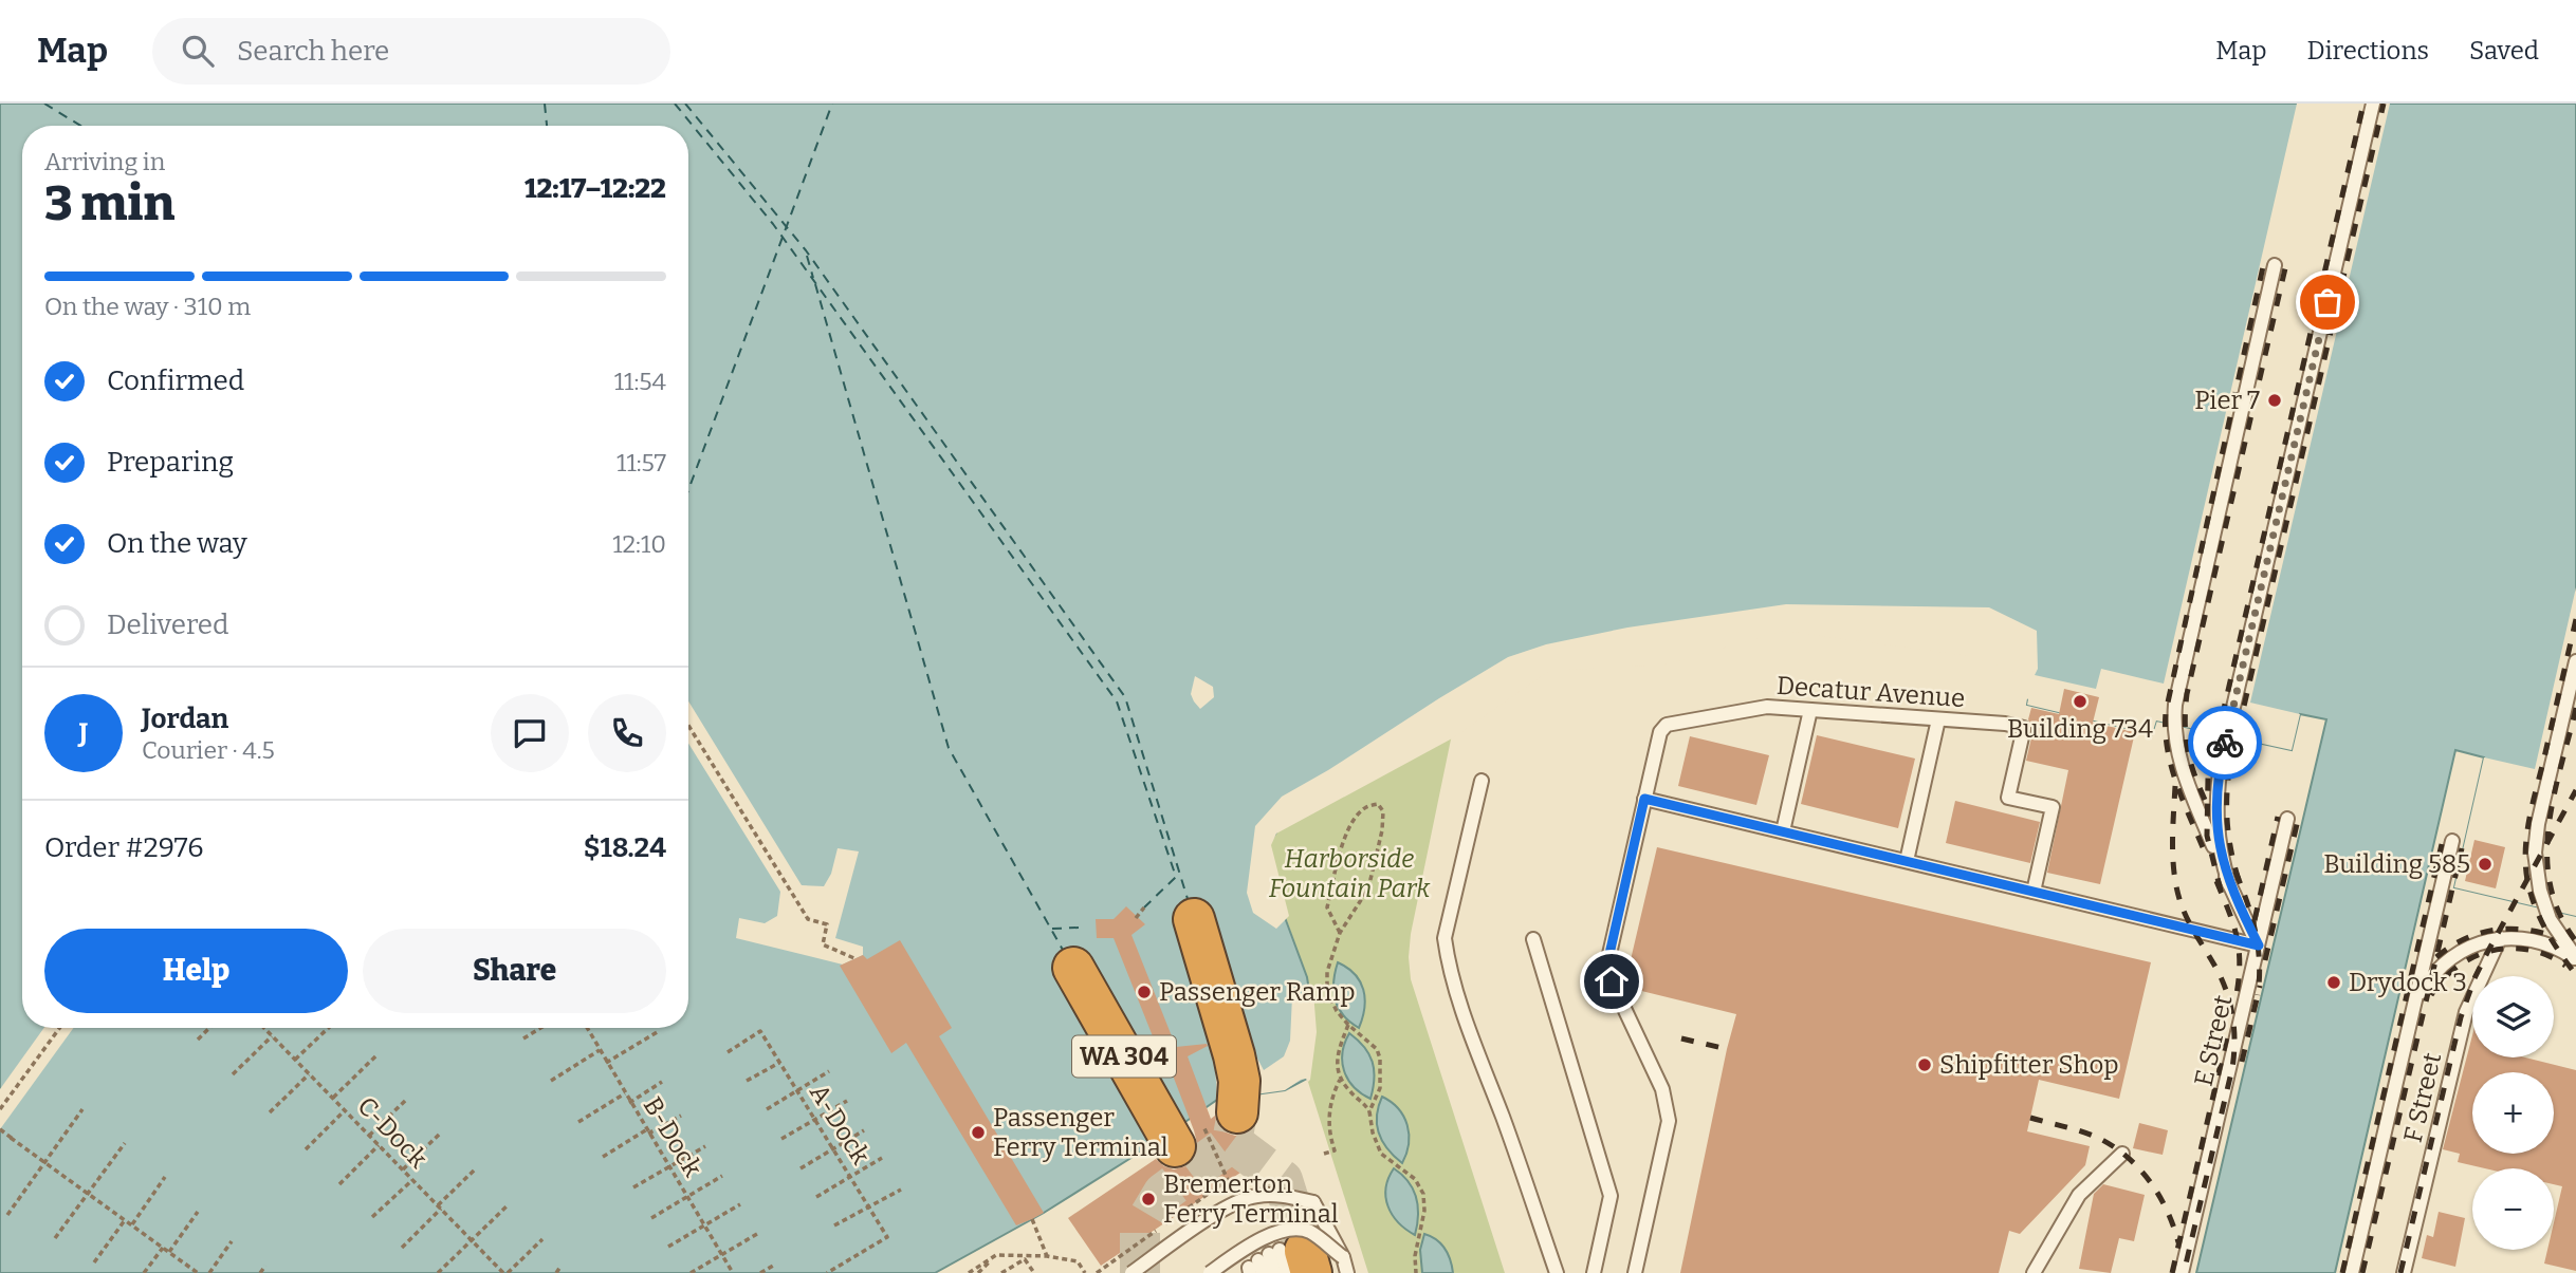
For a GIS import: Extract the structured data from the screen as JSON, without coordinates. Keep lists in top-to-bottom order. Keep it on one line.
{"streets":{"highway":["WA 304"],"lane":["Decatur Avenue","E Street","F Street"],"path":["A-Dock","C-Dock","B-Dock"]},"parks":["Harborside Fountain Park"],"places":["Pier 7","Building 734","Building 585","Drydock 3","Passenger Ramp","Shipfitter Shop","Passenger Ferry Terminal","Bremerton Ferry Terminal"],"page":{"header":"Map","search":"Search here","nav":["Map","Directions","Saved"],"heading":["3 min","Arriving in","12:17–12:22"],"panel":["Jordan","Courier · 4.5","Order #2976","$18.24"],"bar":"On the way · 310 m","list":[["Confirmed","11:54"],["Preparing","11:57"],["On the way","12:10"],"Delivered"],"round":"J","buttons":["Help","Share"],"map_buttons":["+","−"]}}
